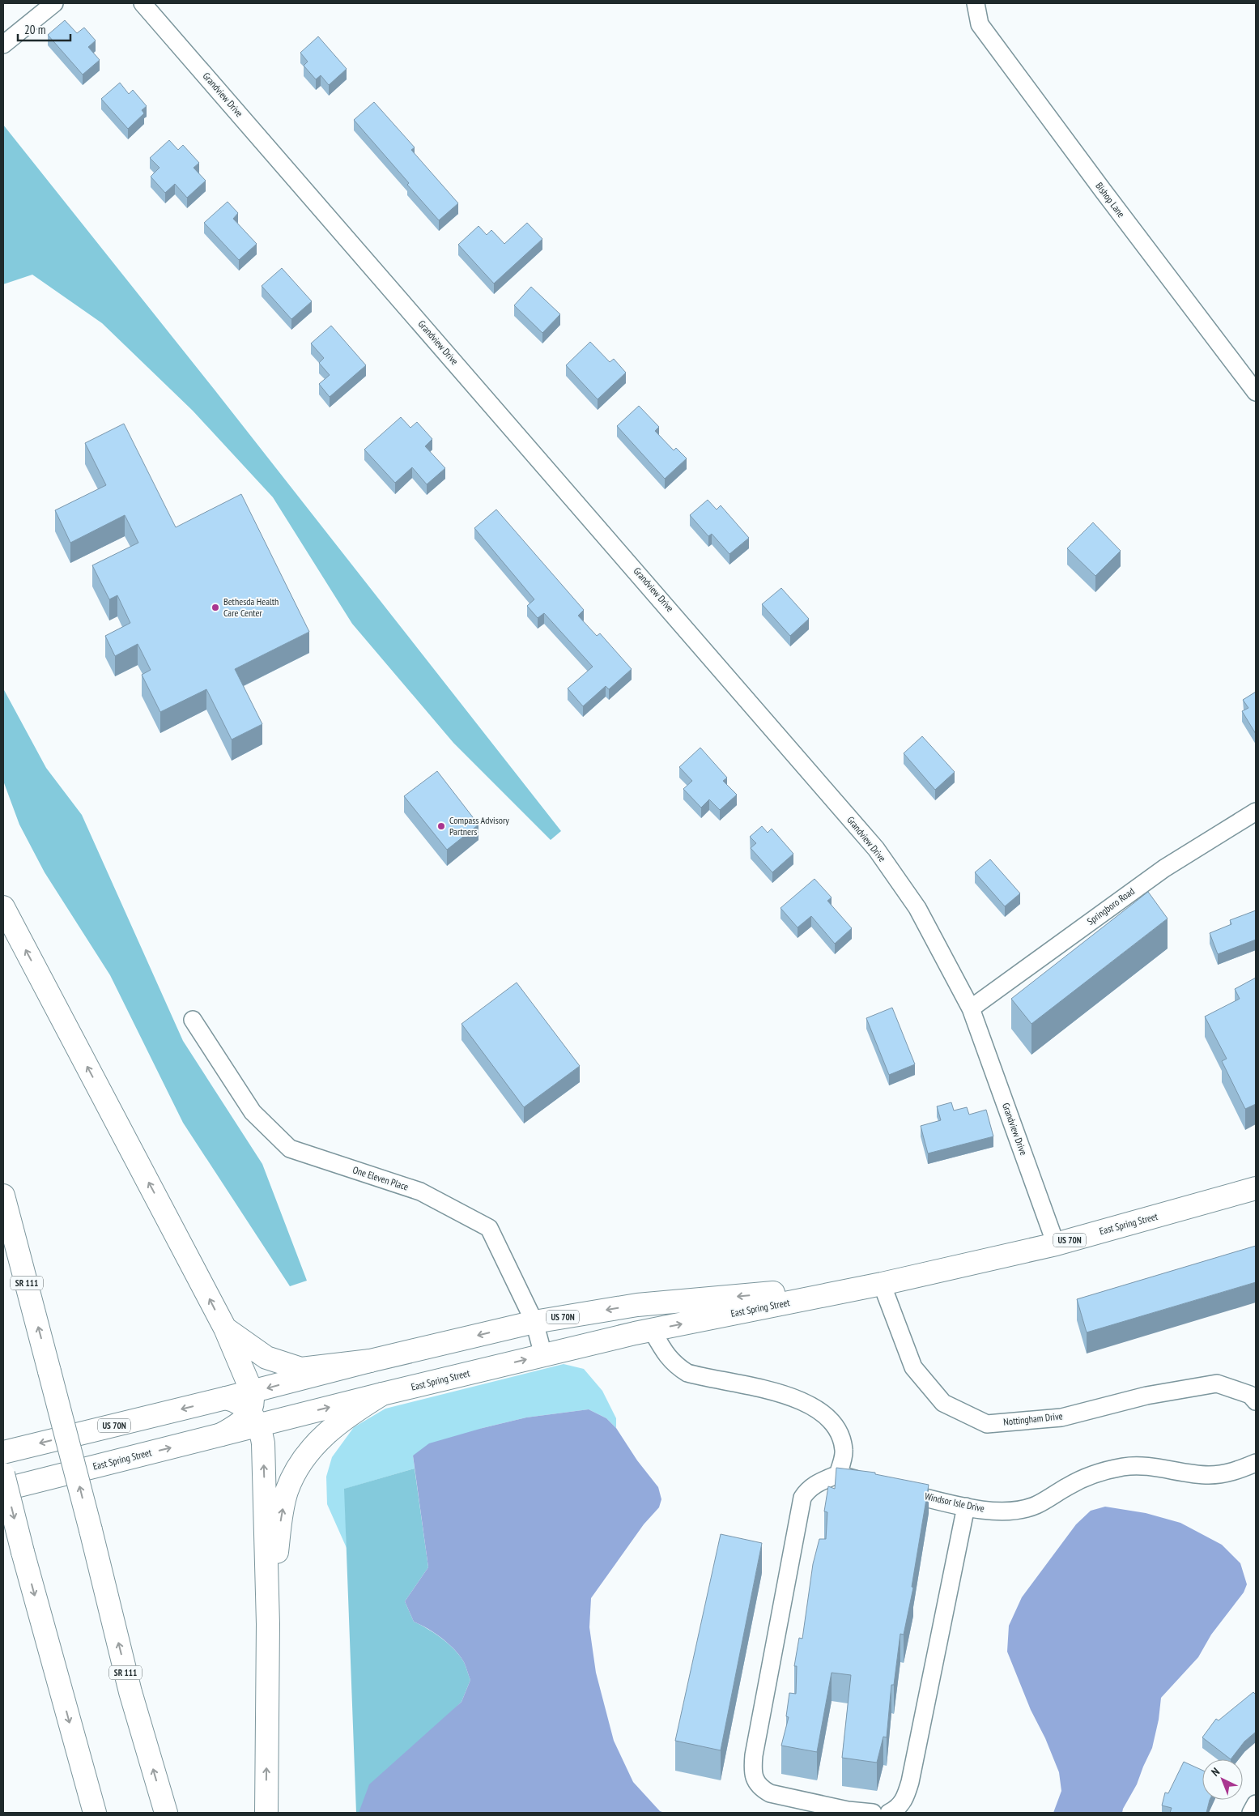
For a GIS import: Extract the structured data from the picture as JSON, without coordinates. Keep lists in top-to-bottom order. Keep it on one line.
{"streets":{"main road":["East Spring Street","US 70N","SR 111"],"street":["Grandview Drive","Bishop Lane","Springboro Road","One Eleven Place","Nottingham Drive","Windsor Isle Drive"]},"crossings":[["Grandview Drive","Springboro Road"],["Grandview Drive","East Spring Street"],["One Eleven Place","East Spring Street"],["East Spring Street","US 70N"],["East Spring Street","Nottingham Drive"]],"places":["Bethesda Health Care Center","Compass Advisory Partners"],"scale_bar":"20 m","north":"top left"}
